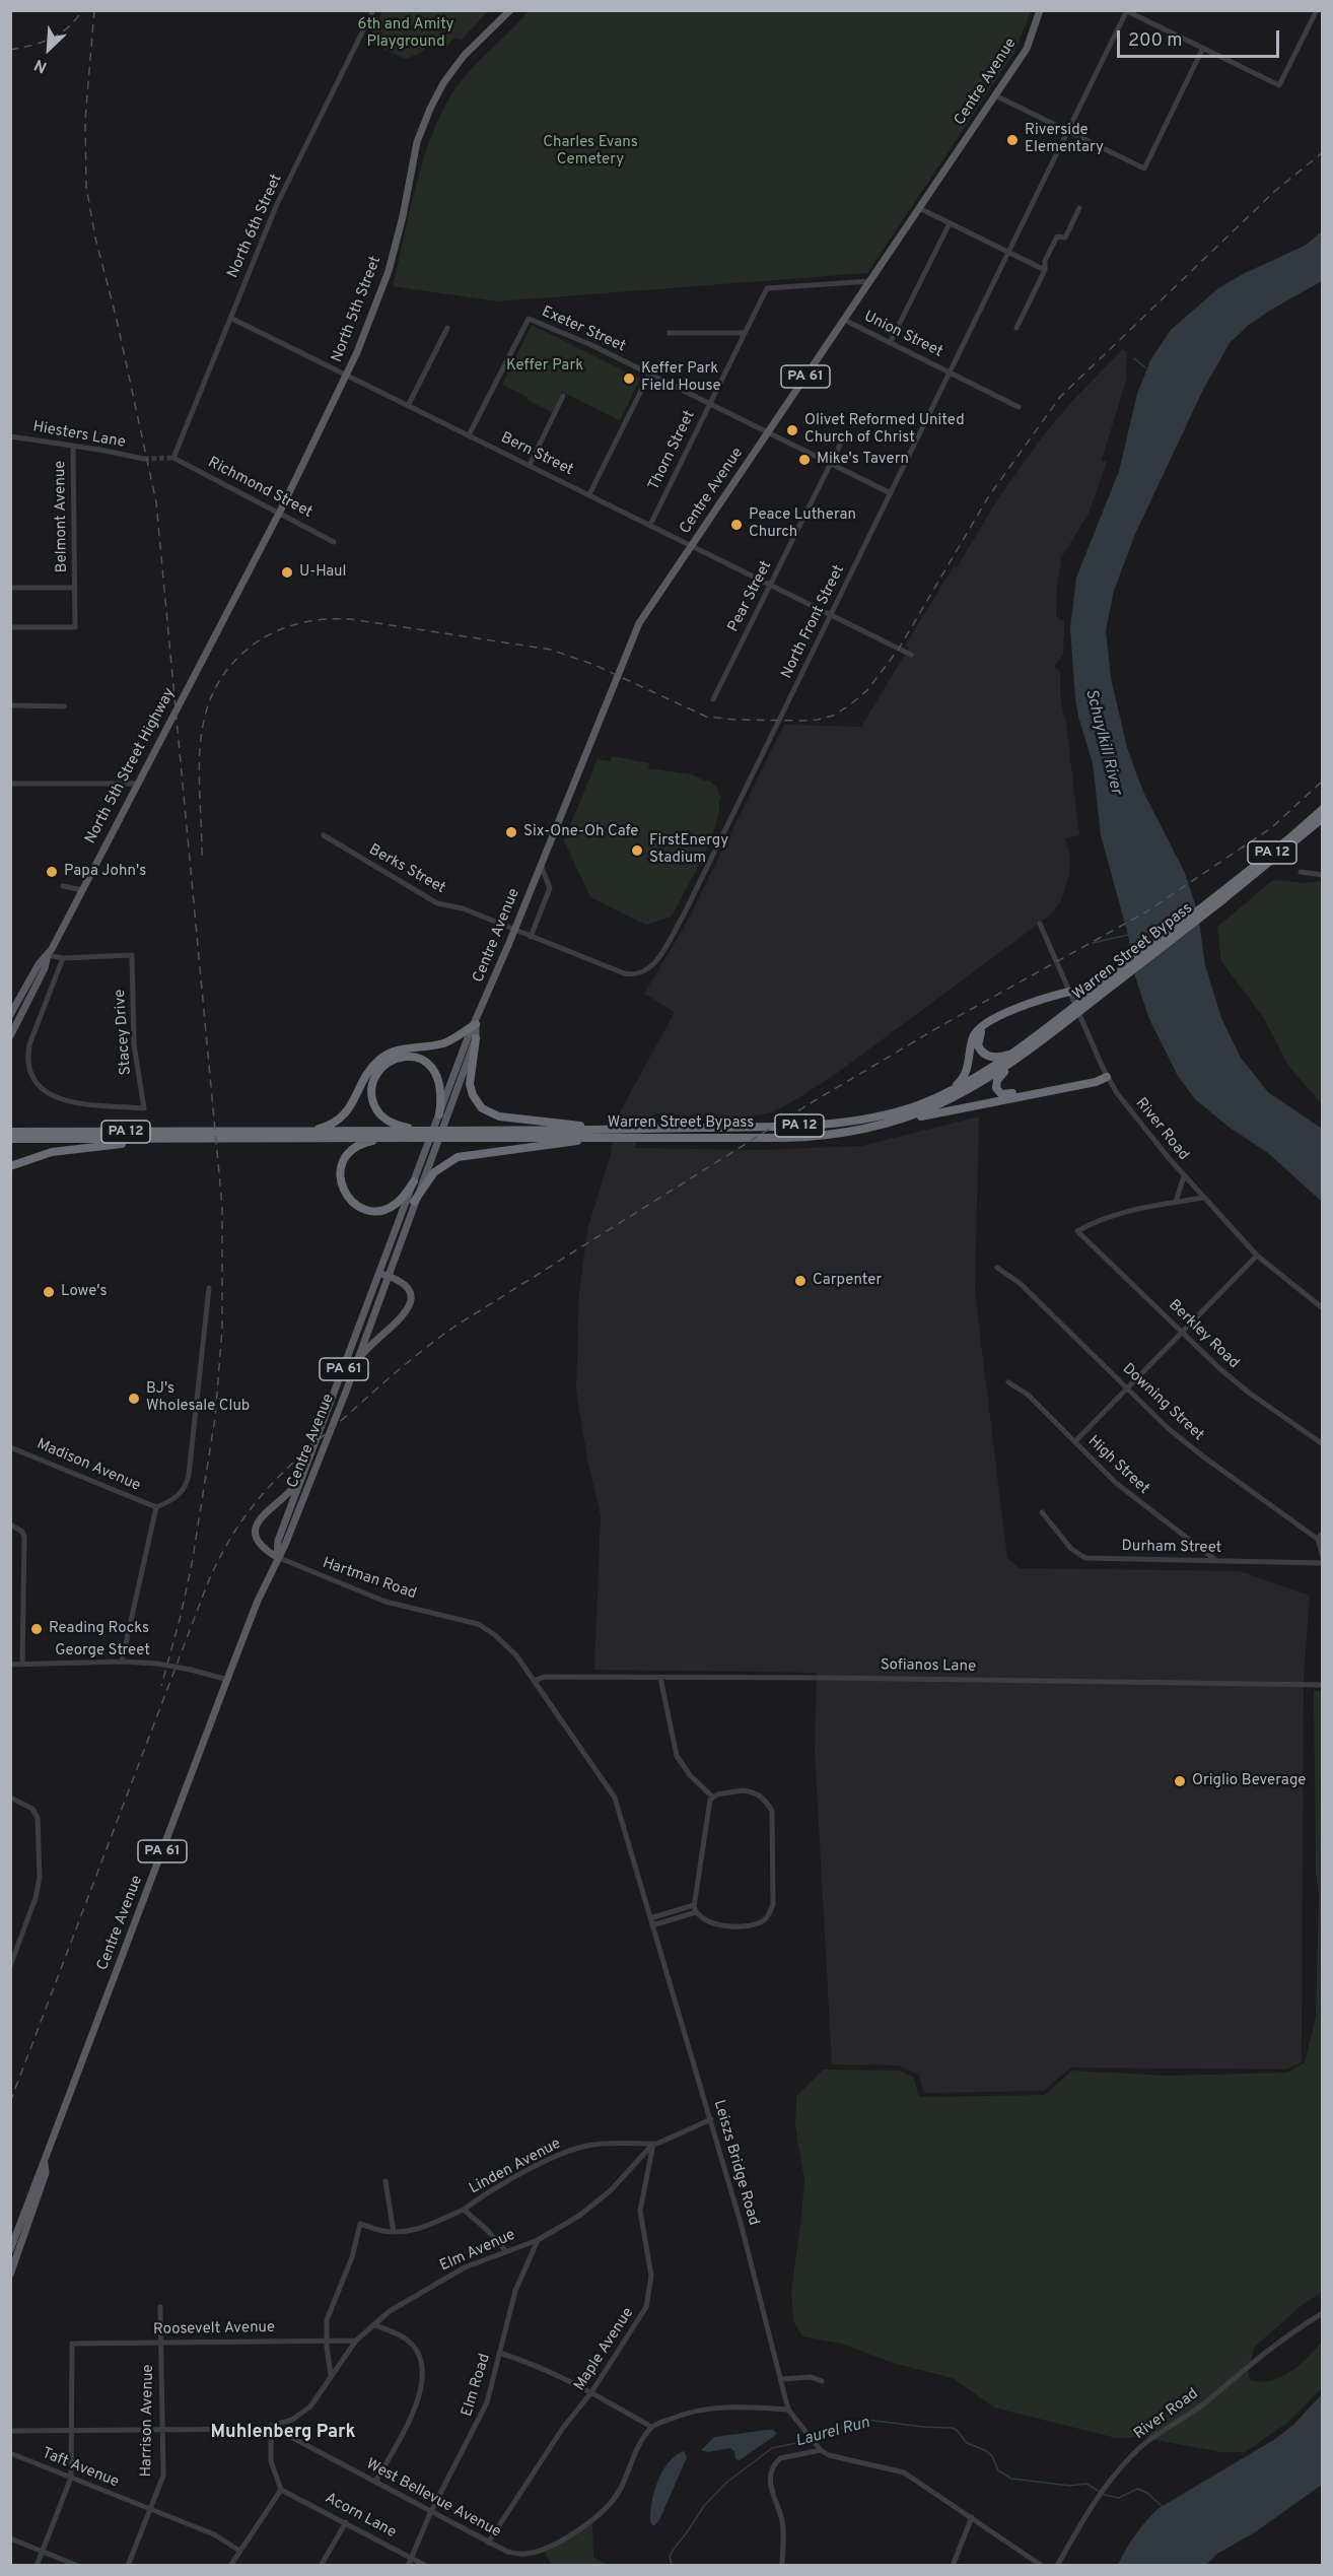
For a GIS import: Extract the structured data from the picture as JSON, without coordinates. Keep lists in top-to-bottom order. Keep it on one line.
{"streets":{"highway":["PA 12","Warren Street Bypass"],"main road":["Centre Avenue","North 5th Street","PA 61","North 5th Street Highway"],"street":["North 6th Street","Exeter Street","Union Street","Hiesters Lane","Thorn Street","Bern Street","Richmond Street","Belmont Avenue","Pear Street","North Front Street","Berks Street","Stacey Drive","River Road","Berkley Road","Downing Street","Madison Avenue","High Street","Durham Street","Hartman Road","George Street","Sofianos Lane","Leiszs Bridge Road","Linden Avenue","Elm Avenue","Roosevelt Avenue","Maple Avenue","Elm Road","Harrison Avenue","Taft Avenue","West Bellevue Avenue","Acorn Lane"]},"crossings":[["Centre Avenue","Exeter Street"],["Centre Avenue","Union Street"],["Centre Avenue","Thorn Street"],["Centre Avenue","Bern Street"],["Centre Avenue","Berks Street"],["Centre Avenue","Hartman Road"],["Centre Avenue","George Street"],["North 6th Street","Bern Street"],["North 6th Street","Richmond Street"],["North 5th Street","Bern Street"],["North 5th Street","Richmond Street"],["North 5th Street","North 5th Street Highway"],["Exeter Street","Thorn Street"],["Exeter Street","Bern Street"],["Exeter Street","Pear Street"],["Exeter Street","North Front Street"],["Union Street","North Front Street"],["Hiesters Lane","Belmont Avenue"],["Thorn Street","Bern Street"],["Bern Street","Pear Street"],["Bern Street","North Front Street"],["North Front Street","Berks Street"],["High Street","Durham Street"],["Hartman Road","Leiszs Bridge Road"],["Sofianos Lane","Leiszs Bridge Road"],["Leiszs Bridge Road","Elm Avenue"],["Linden Avenue","Elm Avenue"],["Linden Avenue","Maple Avenue"],["Elm Avenue","Roosevelt Avenue"],["Elm Avenue","Maple Avenue"],["Elm Avenue","Elm Road"],["Elm Avenue","West Bellevue Avenue"],["Roosevelt Avenue","Harrison Avenue"],["Roosevelt Avenue","West Bellevue Avenue"],["Maple Avenue","West Bellevue Avenue"],["Elm Road","West Bellevue Avenue"],["Elm Road","Acorn Lane"],["Harrison Avenue","Taft Avenue"],["Harrison Avenue","West Bellevue Avenue"]],"districts":["Muhlenberg Park"],"water":["Schuylkill River","Laurel Run"],"parks":["6th and Amity Playground","Charles Evans Cemetery","Keffer Park"],"places":["Riverside Elementary","Keffer Park Field House","Olivet Reformed United Church of Christ","Mike's Tavern","Peace Lutheran Church","U-Haul","Six-One-Oh Cafe","FirstEnergy Stadium","Papa John's","Carpenter","Lowe's","BJ's Wholesale Club","Reading Rocks","Origlio Beverage"],"scale_bar":"200 m","north":"bottom left"}
